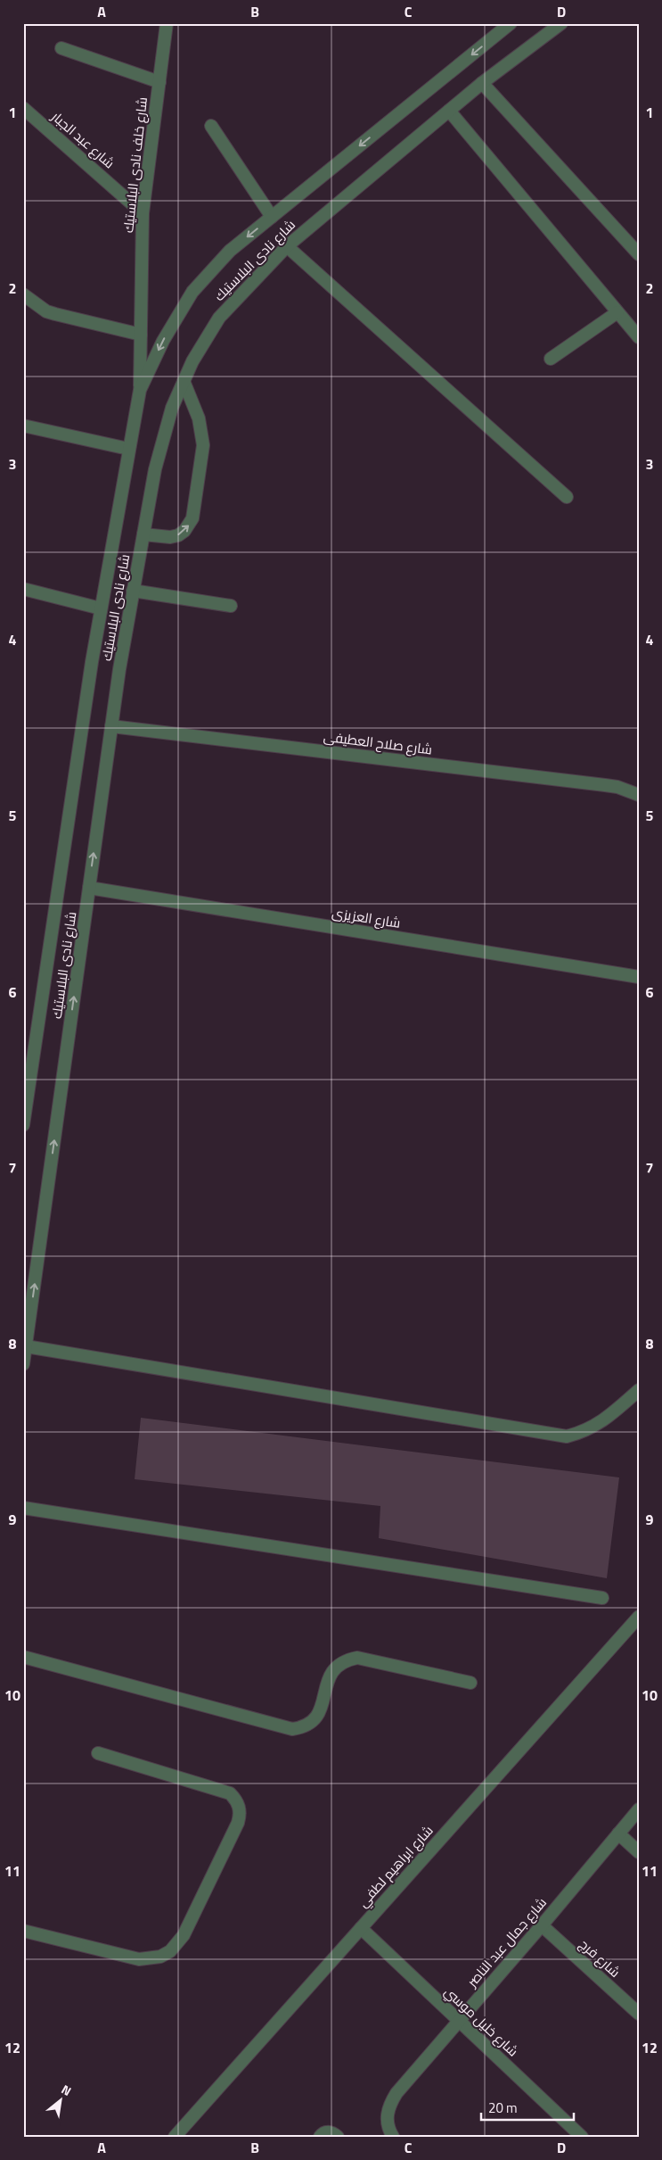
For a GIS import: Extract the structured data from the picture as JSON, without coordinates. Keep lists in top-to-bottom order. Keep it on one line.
{"streets":{"street":["شارع عبد الجبار","شارع خلف نادى البلاستيك","شارع نادى البلاستيك","شارع صلاح العطيفى","شارع العزيزى","شارع ابراهيم لطفي","شارع جمال عبد الناصر","شارع فرج","شارع خليل موسي"]},"crossings":[["شارع عبد الجبار","شارع خلف نادى البلاستيك"],["شارع خلف نادى البلاستيك","شارع نادى البلاستيك"],["شارع نادى البلاستيك","شارع صلاح العطيفى"],["شارع نادى البلاستيك","شارع العزيزى"],["شارع ابراهيم لطفي","شارع خليل موسي"],["شارع جمال عبد الناصر","شارع فرج"],["شارع جمال عبد الناصر","شارع خليل موسي"]],"scale_bar":"20 m","north":"top right","grid":{"columns":["A","B","C","D"],"rows":["1","2","3","4","5","6","7","8","9","10","11","12"]}}
